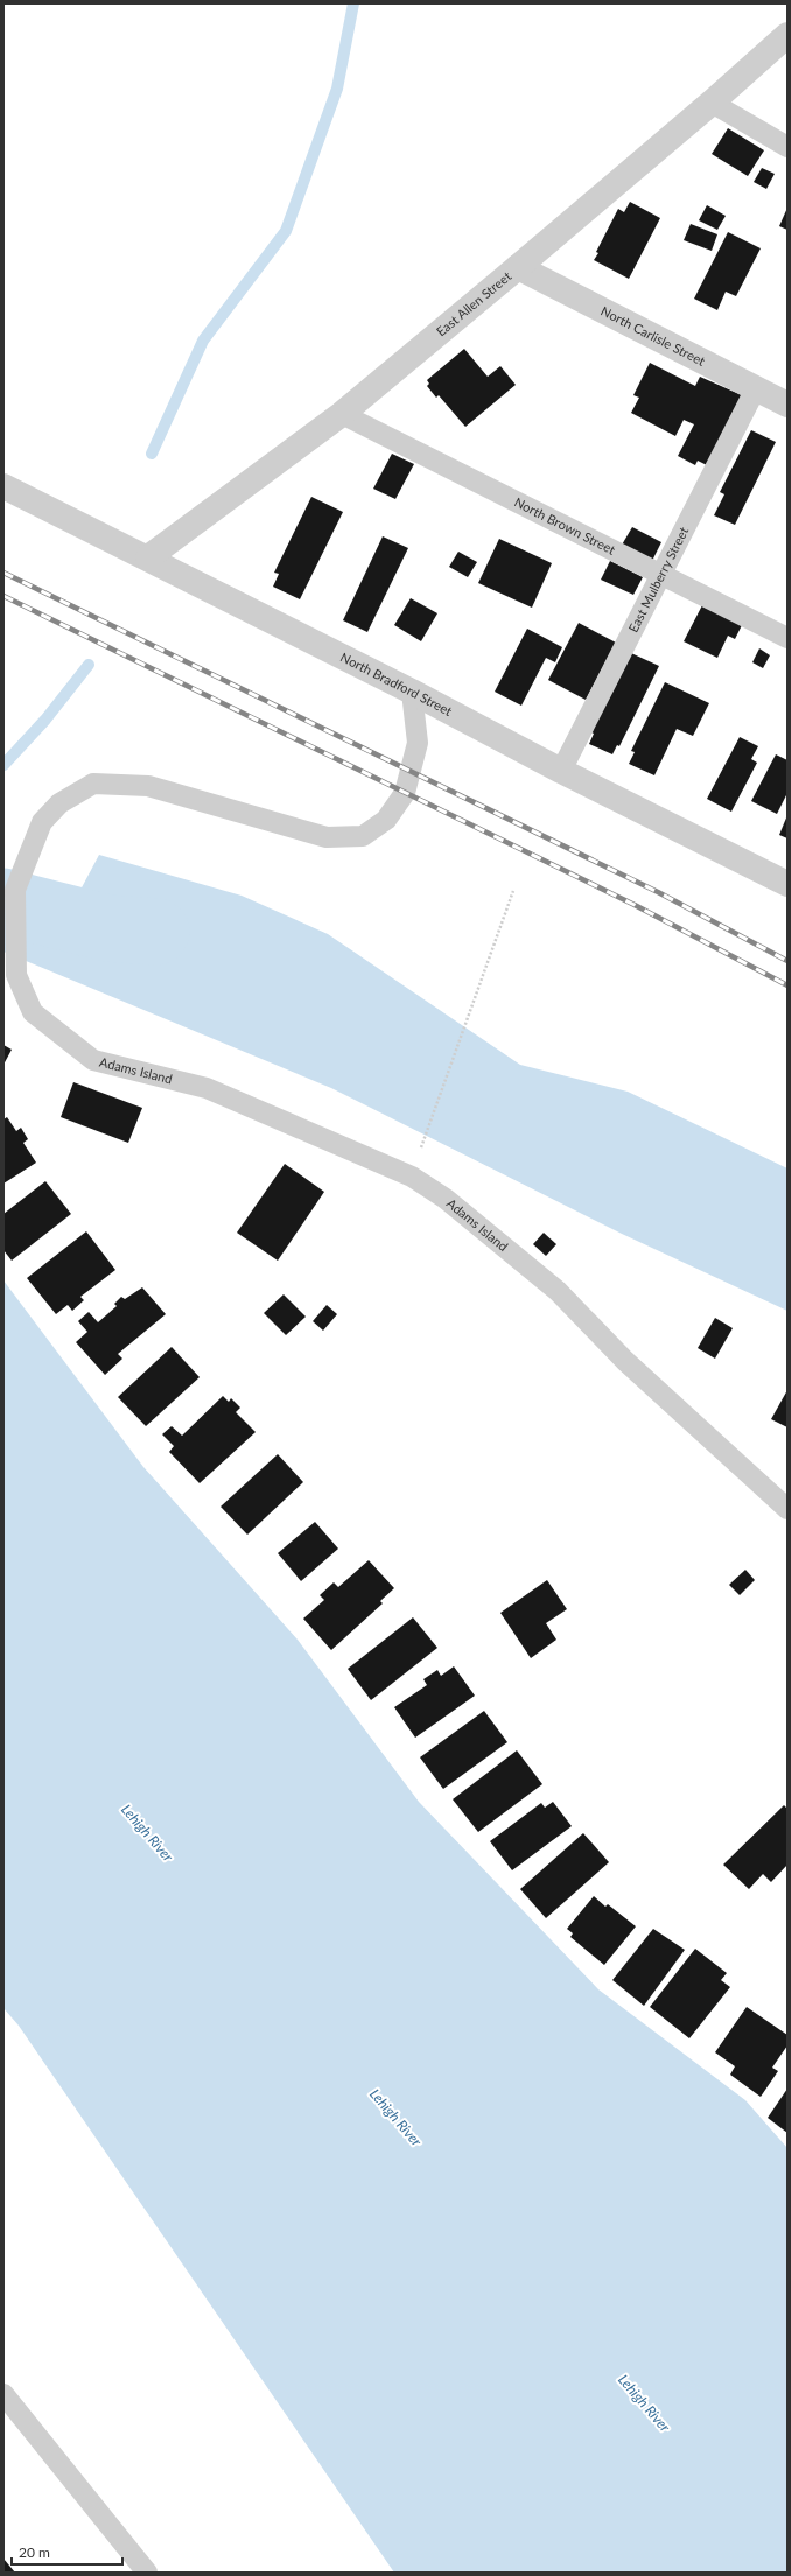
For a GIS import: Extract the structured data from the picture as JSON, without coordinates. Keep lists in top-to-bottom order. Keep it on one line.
{"streets":{"street":["East Allen Street","North Carlisle Street","North Bradford Street"],"lane":["North Brown Street","East Mulberry Street","Adams Island"]},"crossings":[["East Allen Street","North Carlisle Street"],["East Allen Street","North Brown Street"],["East Allen Street","North Bradford Street"],["North Carlisle Street","East Mulberry Street"],["North Brown Street","East Mulberry Street"],["East Mulberry Street","North Bradford Street"],["North Bradford Street","Adams Island"]],"water":["Lehigh River"],"scale_bar":"20 m"}
